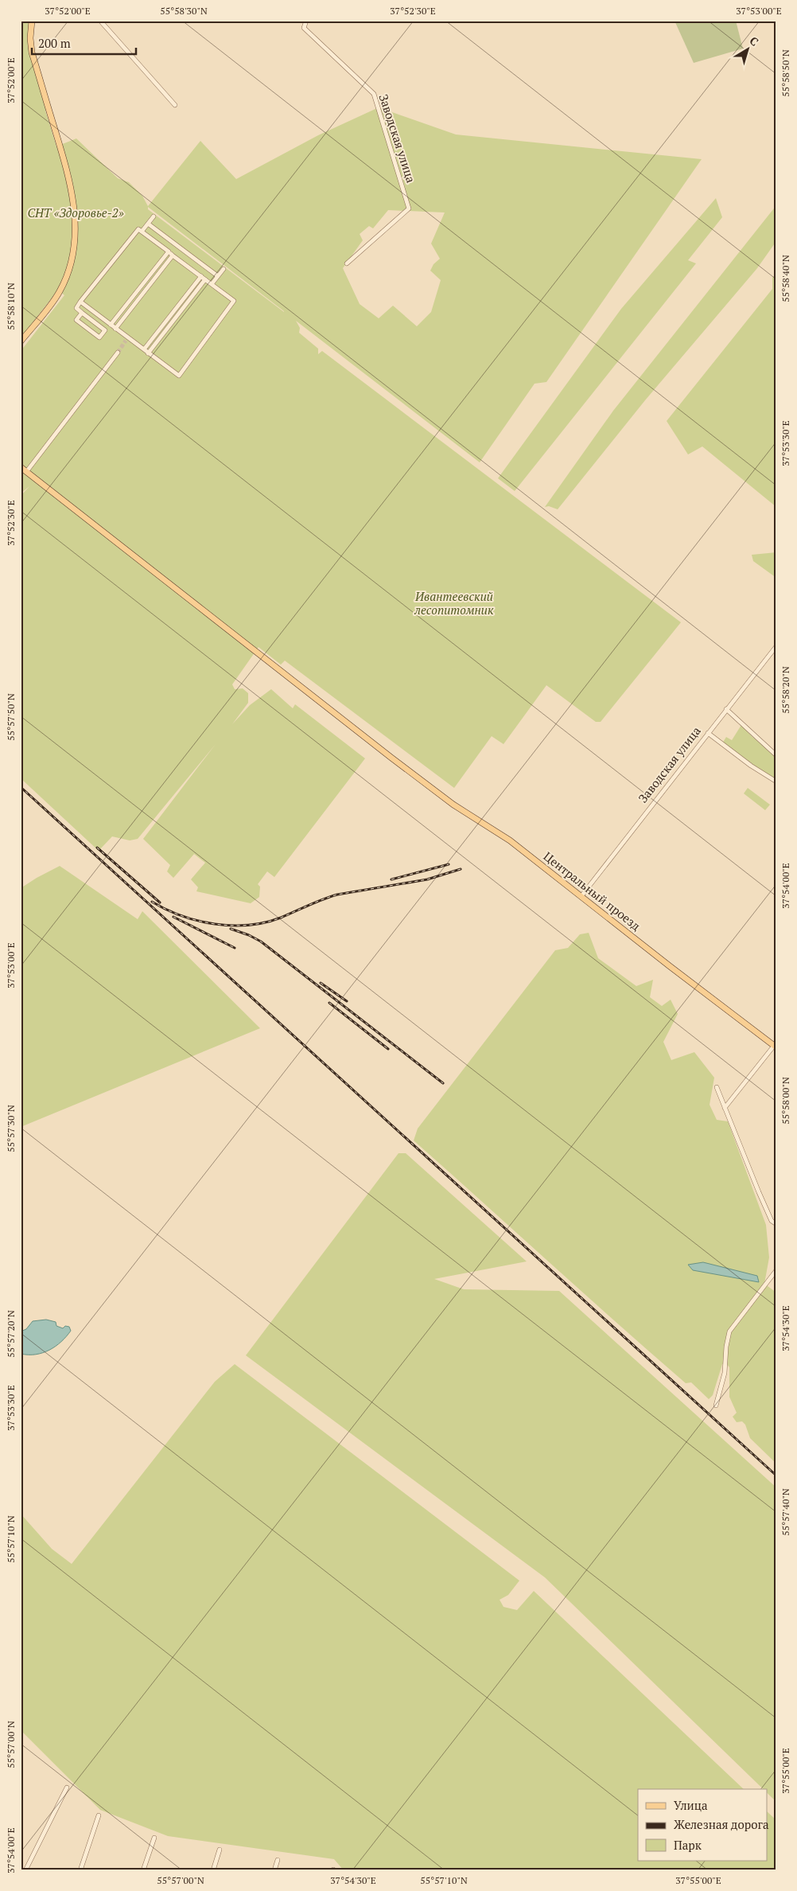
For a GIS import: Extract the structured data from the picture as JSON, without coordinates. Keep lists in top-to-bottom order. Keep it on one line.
{"streets":{"main road":["Центральный проезд"],"street":["Заводская улица"]},"crossings":[["Заводская улица","Центральный проезд"]],"parks":["СНТ «Здоровье-2»","Ивантеевский лесопитомник"],"legend":["Улица","Железная дорога","Парк"],"scale_bar":"200 m","north":"top right","coordinates":["37°52'00\"E","55°58'30\"N","37°52'30\"E","37°53'00\"E","55°58'50\"N","55°58'40\"N","55°58'10\"N","37°53'30\"E","55°58'20\"N","55°57'50\"N","37°54'00\"E","55°58'00\"N","55°57'30\"N","37°54'30\"E","55°57'20\"N","55°57'40\"N","55°57'10\"N","55°57'00\"N","37°55'00\"E"]}
